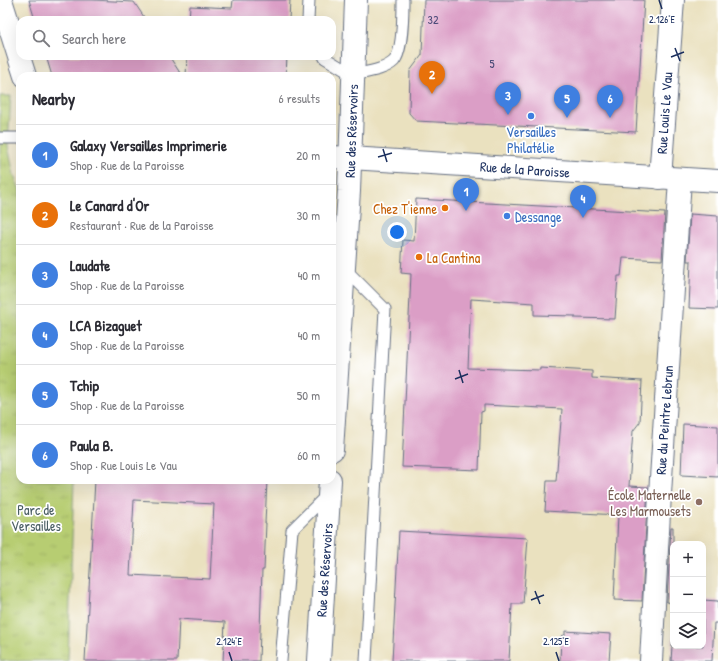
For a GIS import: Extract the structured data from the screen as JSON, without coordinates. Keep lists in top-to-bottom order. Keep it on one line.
{"streets":{"street":["Rue Louis Le Vau","Rue des Réservoirs","Rue de la Paroisse","Rue du Peintre Lebrun"]},"crossings":[["Rue Louis Le Vau","Rue de la Paroisse"],["Rue Louis Le Vau","Rue du Peintre Lebrun"],["Rue des Réservoirs","Rue de la Paroisse"],["Rue de la Paroisse","Rue du Peintre Lebrun"]],"parks":["Parc de Versailles"],"places":["Versailles Philatélie","Chez T'ienne","Dessange","La Cantina","École Maternelle Les Marmousets"],"house_numbers":["32","5"],"page":{"search":"Search here","pins":["2","3","5","6","1","4"],"heading":["Nearby","6 results"],"list":[{"mark":"1","name":"Galaxy Versailles Imprimerie","note":"Shop · Rue de la Paroisse","value":"20 m"},{"mark":"2","name":"Le Canard d'Or","note":"Restaurant · Rue de la Paroisse","value":"30 m"},{"mark":"3","name":"Laudate","note":"Shop · Rue de la Paroisse","value":"40 m"},{"mark":"4","name":"LCA Bizaguet","note":"Shop · Rue de la Paroisse","value":"40 m"},{"mark":"5","name":"Tchip","note":"Shop · Rue de la Paroisse","value":"50 m"},{"mark":"6","name":"Paula B.","note":"Shop · Rue Louis Le Vau","value":"60 m"}],"map_buttons":["+","−"]},"coordinates":["2.126°E","2.124°E","2.125°E"]}
